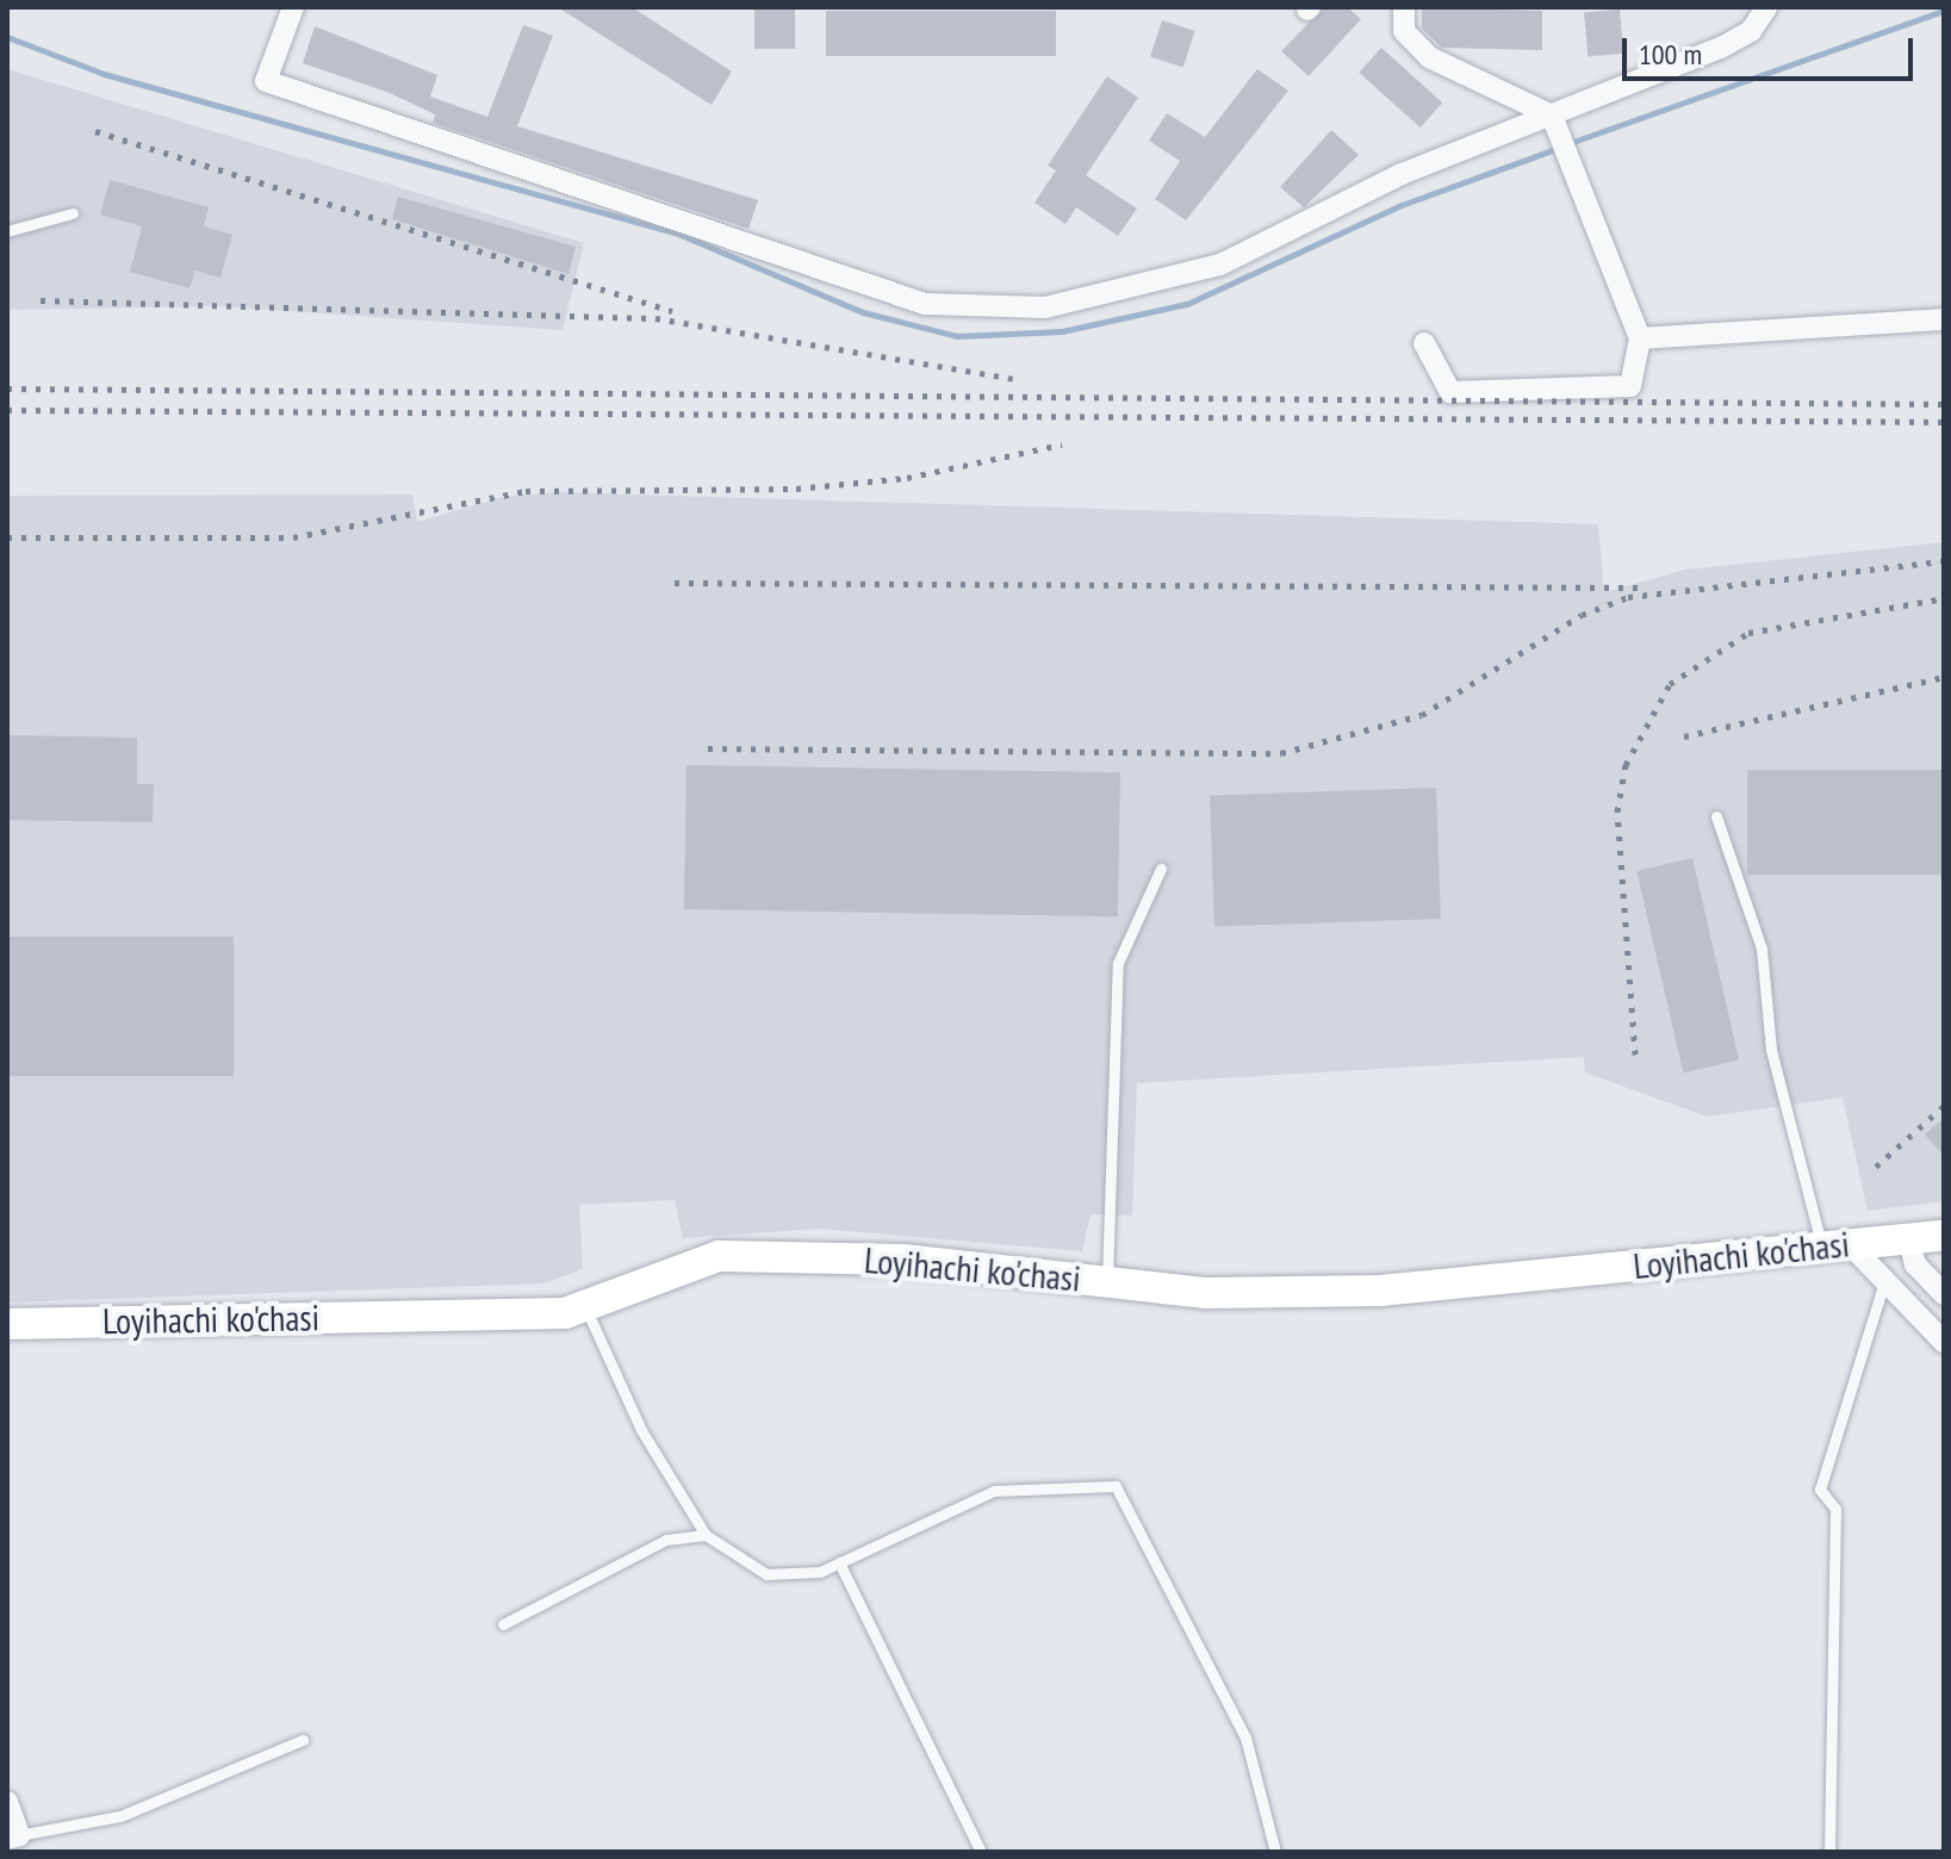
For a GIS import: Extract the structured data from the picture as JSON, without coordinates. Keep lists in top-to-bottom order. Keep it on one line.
{"streets":{"street":["Loyihachi ko'chasi"]},"scale_bar":"100 m"}
